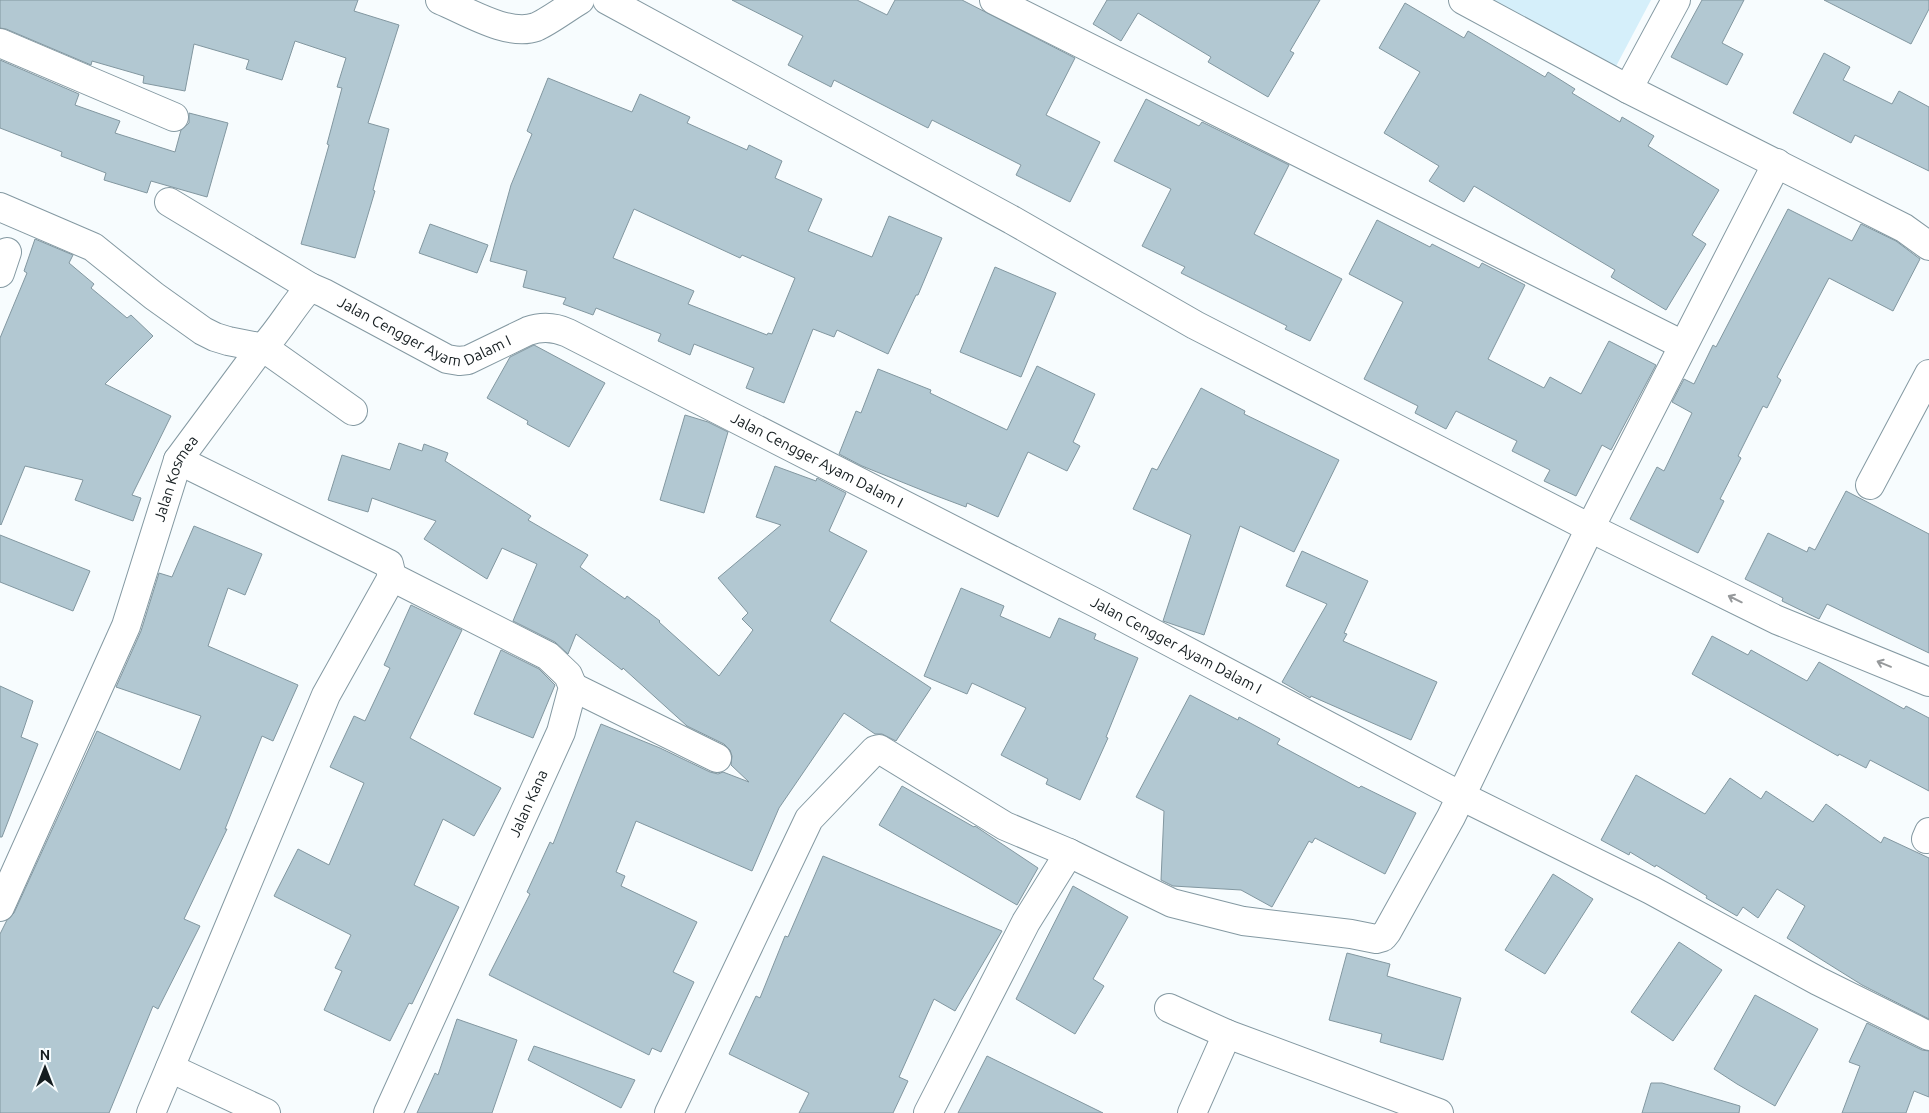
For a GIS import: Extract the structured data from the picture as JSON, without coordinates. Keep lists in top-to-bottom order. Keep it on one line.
{"streets":{"street":["Jalan Cengger Ayam Dalam I","Jalan Kosmea","Jalan Kana"]},"crossings":[["Jalan Cengger Ayam Dalam I","Jalan Kosmea"]],"north":"top"}
